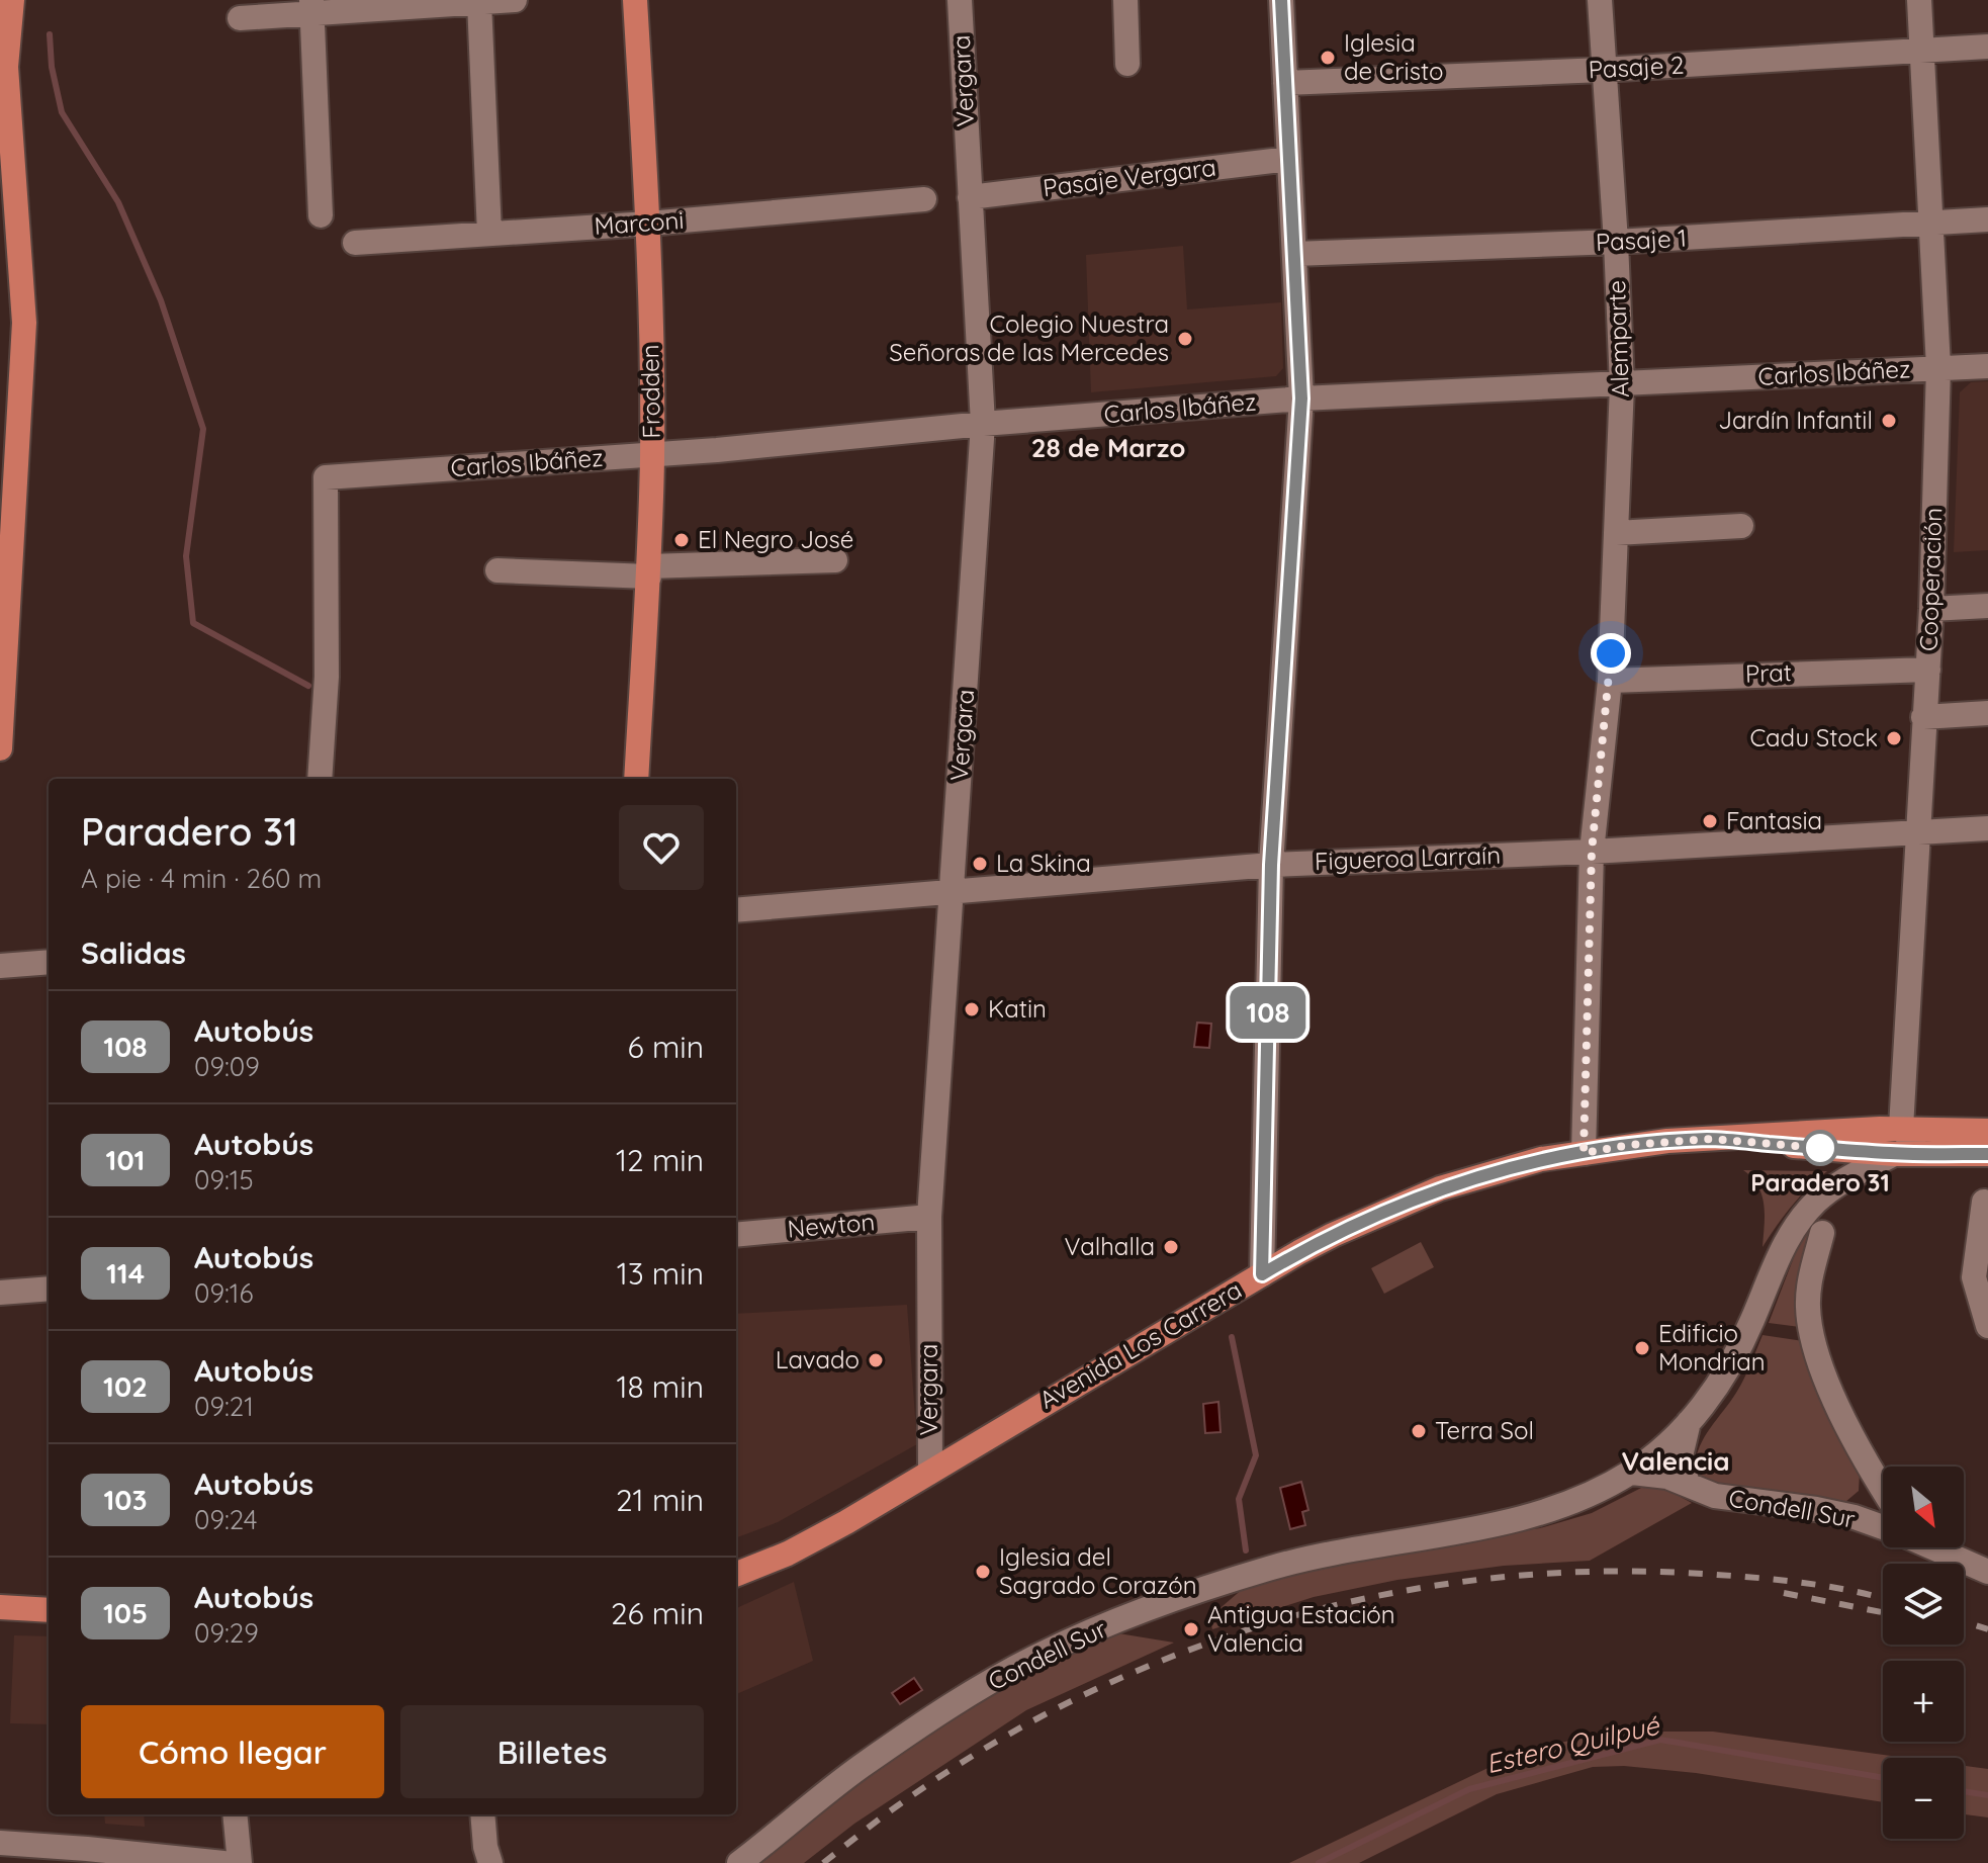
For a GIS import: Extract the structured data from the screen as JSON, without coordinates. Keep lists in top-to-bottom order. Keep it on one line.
{"streets":{"main road":["Frodden","Avenida Los Carrera"],"street":["Pasaje 2","Vergara","Pasaje Vergara","Marconi","Pasaje 1","Alemparte","Carlos Ibáñez","Cooperación","Prat","Figueroa Larraín","Newton","Condell Sur"]},"crossings":[["Pasaje 2","Alemparte"],["Pasaje 2","Cooperación"],["Vergara","Pasaje Vergara"],["Vergara","Carlos Ibáñez"],["Vergara","Figueroa Larraín"],["Vergara","Newton"],["Vergara","Avenida Los Carrera"],["Marconi","Frodden"],["Pasaje 1","Alemparte"],["Pasaje 1","Cooperación"],["Alemparte","Carlos Ibáñez"],["Alemparte","Prat"],["Alemparte","Figueroa Larraín"],["Alemparte","Avenida Los Carrera"],["Carlos Ibáñez","Frodden"],["Carlos Ibáñez","Cooperación"],["Cooperación","Prat"],["Cooperación","Figueroa Larraín"],["Cooperación","Avenida Los Carrera"]],"districts":["28 de Marzo","Valencia"],"water":["Estero Quilpué"],"places":["Iglesia de Cristo","Colegio Nuestra Señoras de las Mercedes","Jardín Infantil","El Negro José","Cadu Stock","Fantasia","La Skina","Katin","Paradero 31","Valhalla","Edificio Mondrian","Lavado","Terra Sol","Iglesia del Sagrado Corazón","Antigua Estación Valencia"],"lines":["bus line 108"],"north":"bottom right","page":{"on_map":"108","heading":[["Paradero 31","A pie · 4 min · 260 m"],"Salidas"],"list":[{"mark":"108","name":"Autobús","note":"09:09","value":"6 min"},{"mark":"101","name":"Autobús","note":"09:15","value":"12 min"},{"mark":"114","name":"Autobús","note":"09:16","value":"13 min"},{"mark":"102","name":"Autobús","note":"09:21","value":"18 min"},{"mark":"103","name":"Autobús","note":"09:24","value":"21 min"},{"mark":"105","name":"Autobús","note":"09:29","value":"26 min"}],"map_buttons":["+","−"],"buttons":["Cómo llegar","Billetes"]}}
